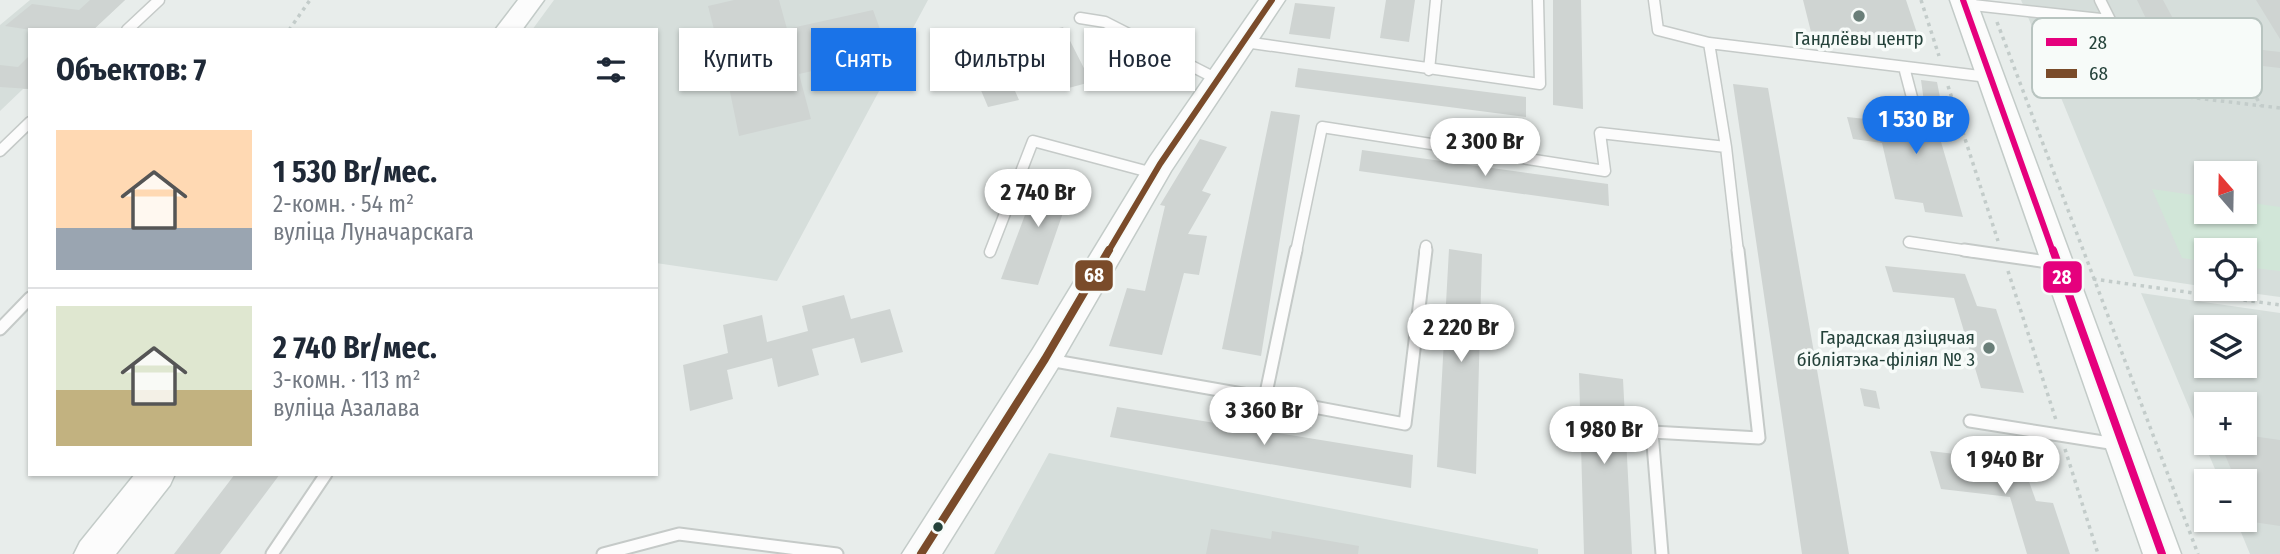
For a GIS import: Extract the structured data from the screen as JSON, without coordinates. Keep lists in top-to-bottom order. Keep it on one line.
{"places":["Гандлёвы центр","Гарадская дзіцячая бібліятэка-філіял № 3"],"lines":["transit line 28","transit line 68"],"legend":["28","68"],"north":"top","page":{"chip":["Купить","Снять","Фильтры","Новое"],"heading":"Объектов: 7","price":["1 530 Br","2 300 Br","2 740 Br","2 220 Br","3 360 Br","1 980 Br","1 940 Br"],"list":[{"name":"1 530 Br/мес.","note":"2-комн. · 54 m² · вуліца Луначарскага"},{"name":"2 740 Br/мес.","note":"3-комн. · 113 m² · вуліца Азалава"}],"map_buttons":["+","−"]}}
